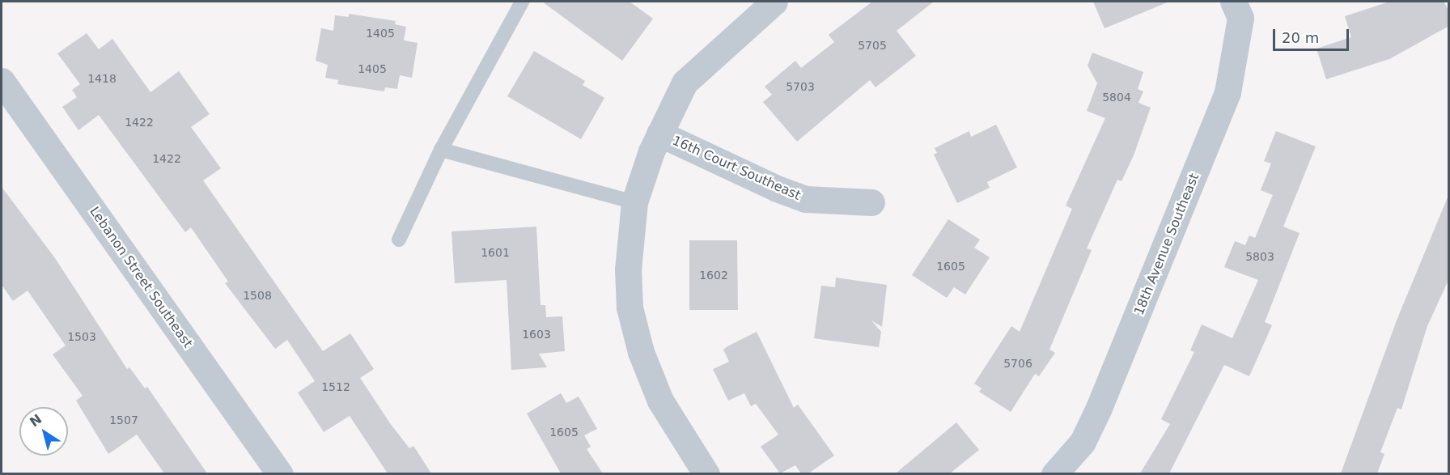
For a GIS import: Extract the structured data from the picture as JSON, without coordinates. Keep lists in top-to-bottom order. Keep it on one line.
{"streets":{"street":["16th Court Southeast","18th Avenue Southeast","Lebanon Street Southeast"]},"house_numbers":["1405","5705","1405","1418","5703","5804","1422","1422","1601","5803","1605","1602","1508","1603","1503","5706","1512","1507","1605"],"scale_bar":"20 m","north":"top left"}
